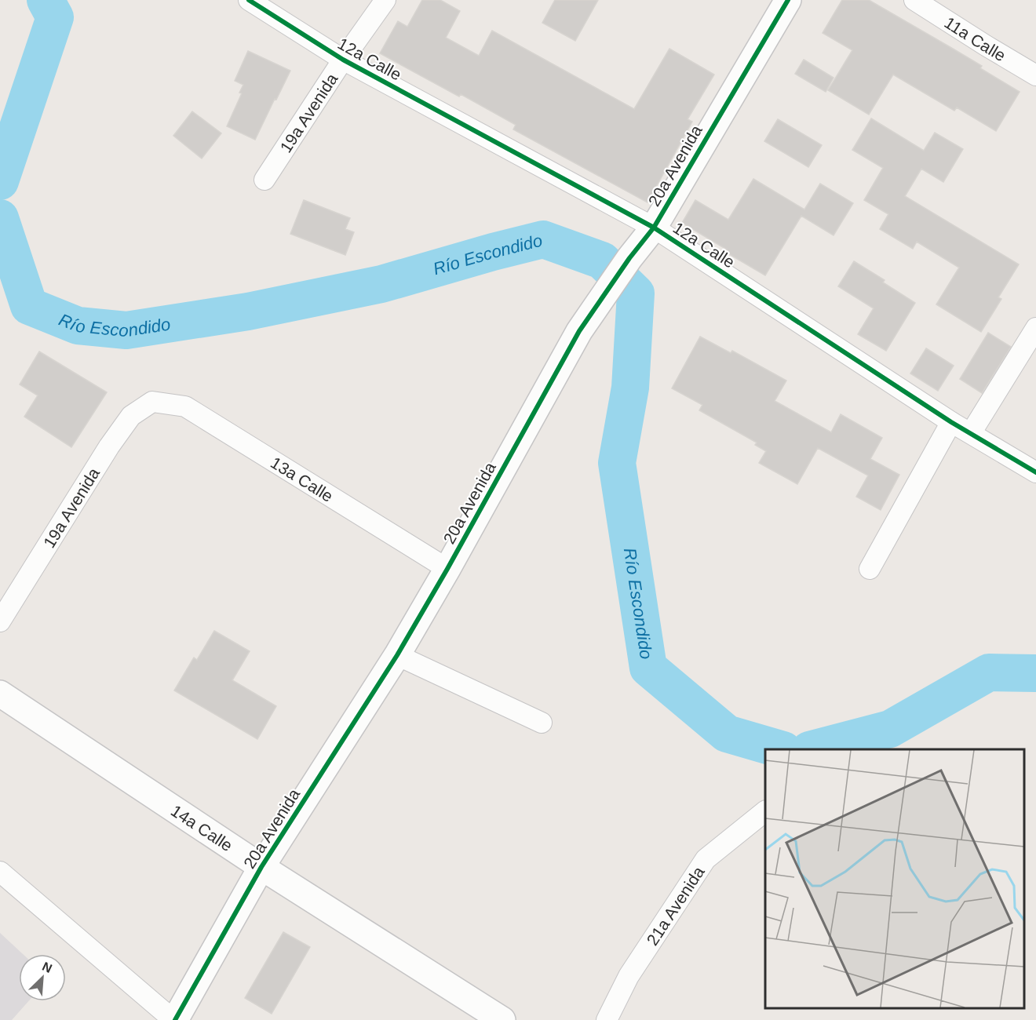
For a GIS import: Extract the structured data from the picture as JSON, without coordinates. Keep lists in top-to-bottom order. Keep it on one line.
{"streets":{"street":["11a Calle","12a Calle","19a Avenida","20a Avenida","13a Calle","14a Calle","21a Avenida"]},"crossings":[["12a Calle","19a Avenida"],["12a Calle","20a Avenida"],["19a Avenida","13a Calle"],["20a Avenida","13a Calle"],["20a Avenida","14a Calle"]],"water":["Río Escondido"],"north":"top right"}
